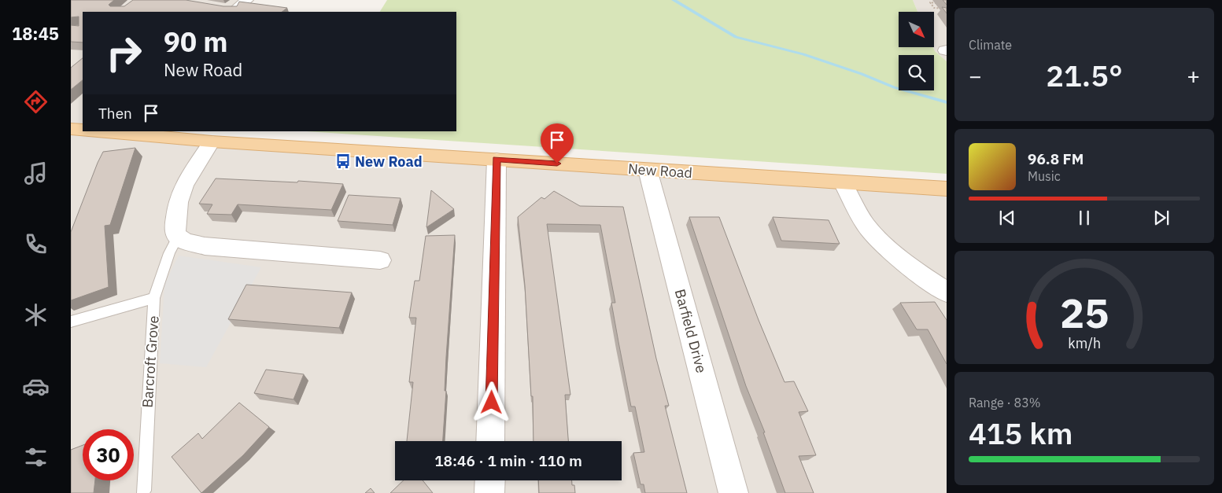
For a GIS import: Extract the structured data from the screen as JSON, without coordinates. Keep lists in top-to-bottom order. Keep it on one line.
{"streets":{"main road":["New Road"],"street":["Barfield Drive"],"lane":["Barcroft Grove"]},"crossings":[["New Road","Barfield Drive"]],"places":{"bus stop":["New Road"]},"north":"bottom right","page":{"tabs":"18:45","tile":["Climate",["Range · 83%","415 km"]],"turn":["90 m","New Road"],"heat":["−","21.5°","+"],"then":"Then","song":["96.8 FM","Music"],"limit":"30","trip":"18:46 · 1 min · 110 m","gauge":["25","km/h"]}}
